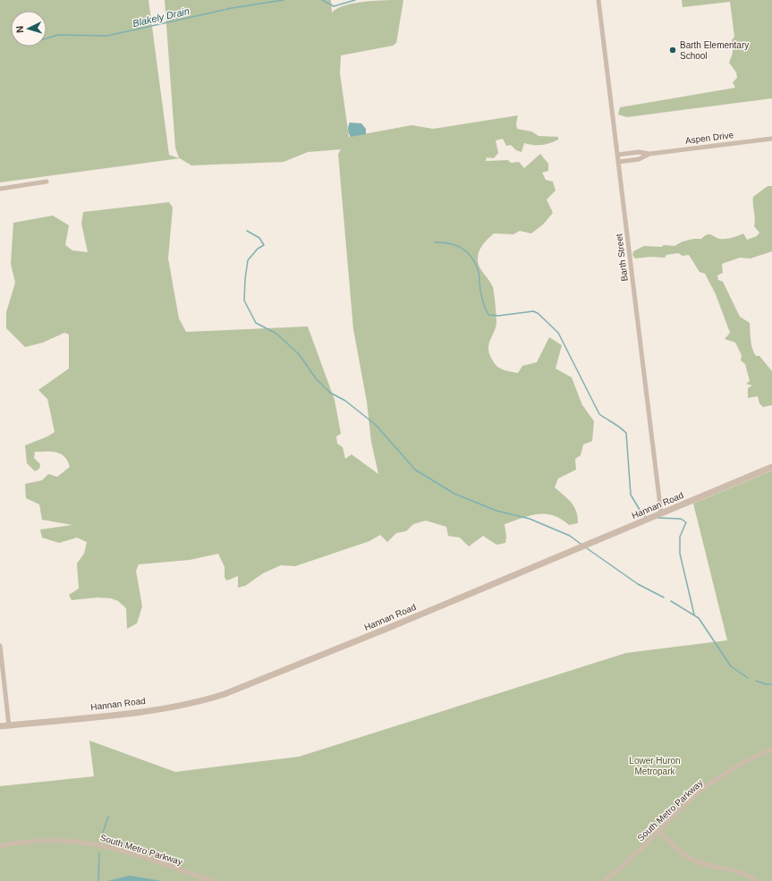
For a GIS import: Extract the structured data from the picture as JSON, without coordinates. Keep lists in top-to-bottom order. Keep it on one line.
{"streets":{"street":["Aspen Drive","Barth Street","Hannan Road","South Metro Parkway"]},"crossings":[["Aspen Drive","Barth Street"],["Barth Street","Hannan Road"]],"water":["Blakely Drain"],"parks":["Lower Huron Metropark"],"places":["Barth Elementary School"],"north":"left"}
